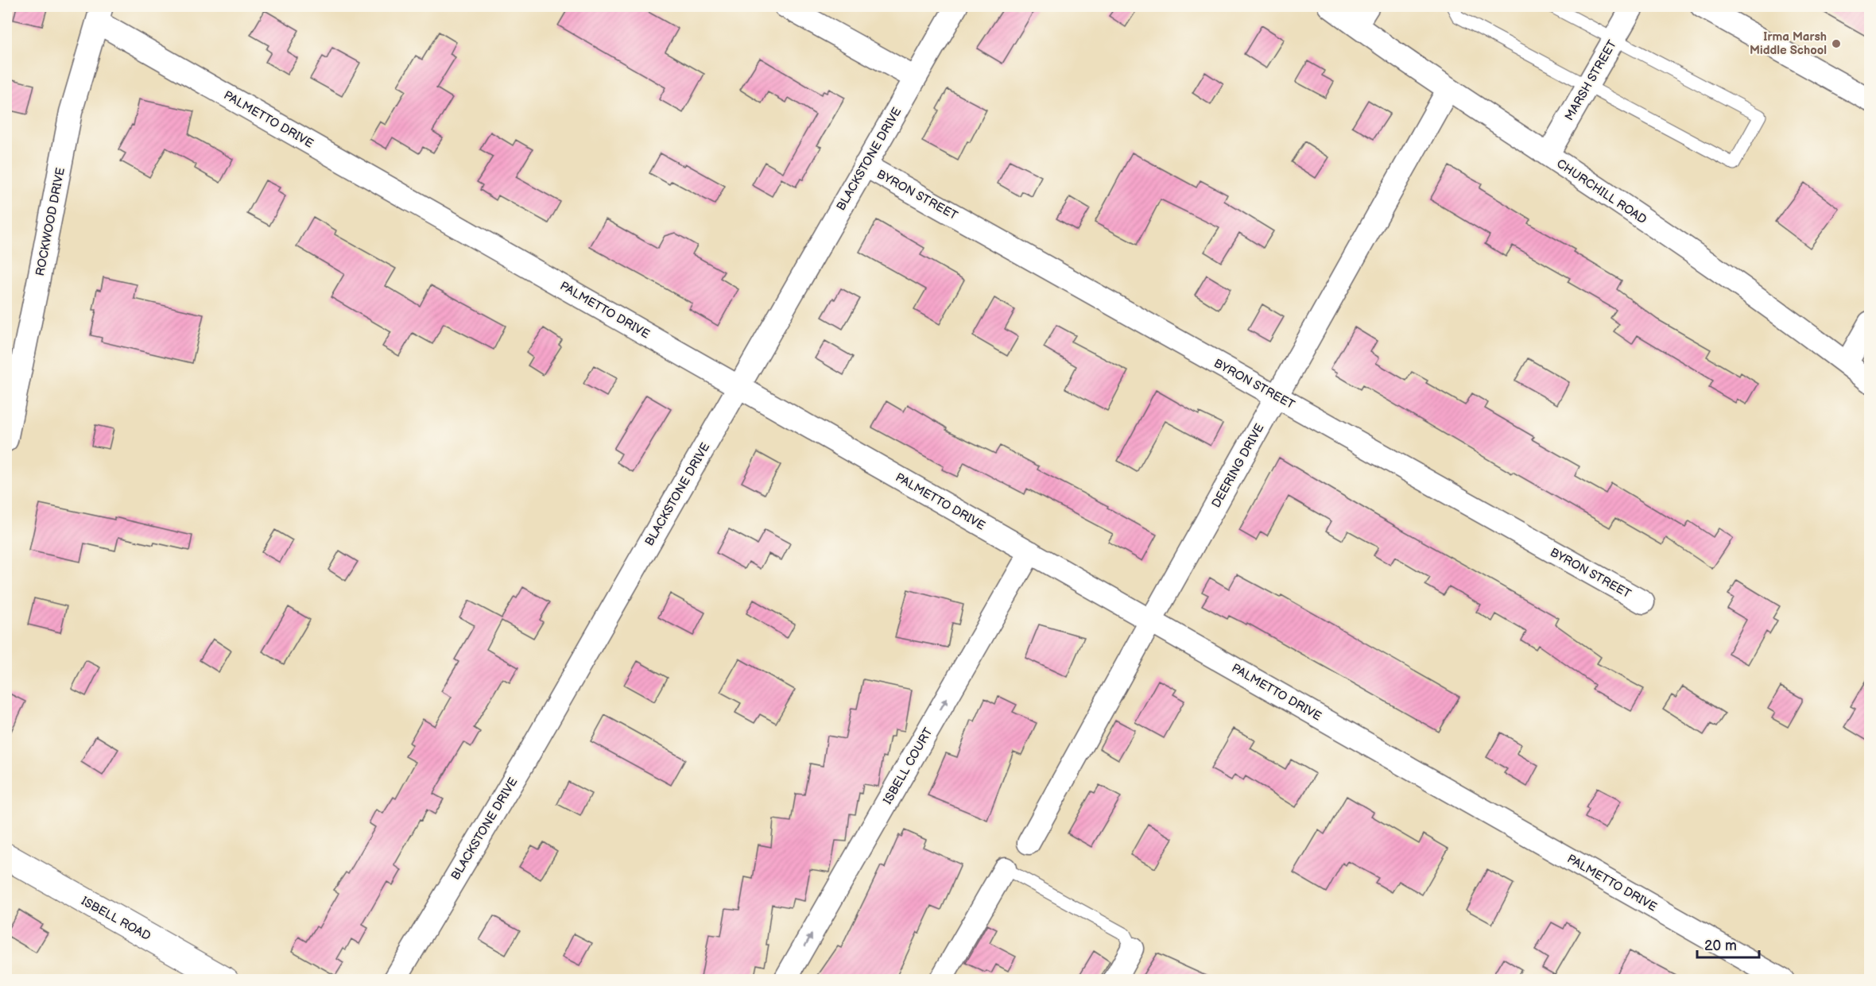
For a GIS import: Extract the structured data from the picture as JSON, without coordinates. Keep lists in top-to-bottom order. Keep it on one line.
{"streets":{"street":["MARSH STREET","PALMETTO DRIVE","BLACKSTONE DRIVE","CHURCHILL ROAD","BYRON STREET","ROCKWOOD DRIVE","DEERING DRIVE","ISBELL COURT","ISBELL ROAD"]},"crossings":[["MARSH STREET","CHURCHILL ROAD"],["PALMETTO DRIVE","BLACKSTONE DRIVE"],["PALMETTO DRIVE","ROCKWOOD DRIVE"],["PALMETTO DRIVE","DEERING DRIVE"],["PALMETTO DRIVE","ISBELL COURT"],["BLACKSTONE DRIVE","BYRON STREET"],["CHURCHILL ROAD","DEERING DRIVE"],["BYRON STREET","DEERING DRIVE"]],"one_way":["ISBELL COURT"],"places":["Irma Marsh Middle School"],"scale_bar":"20 m"}
